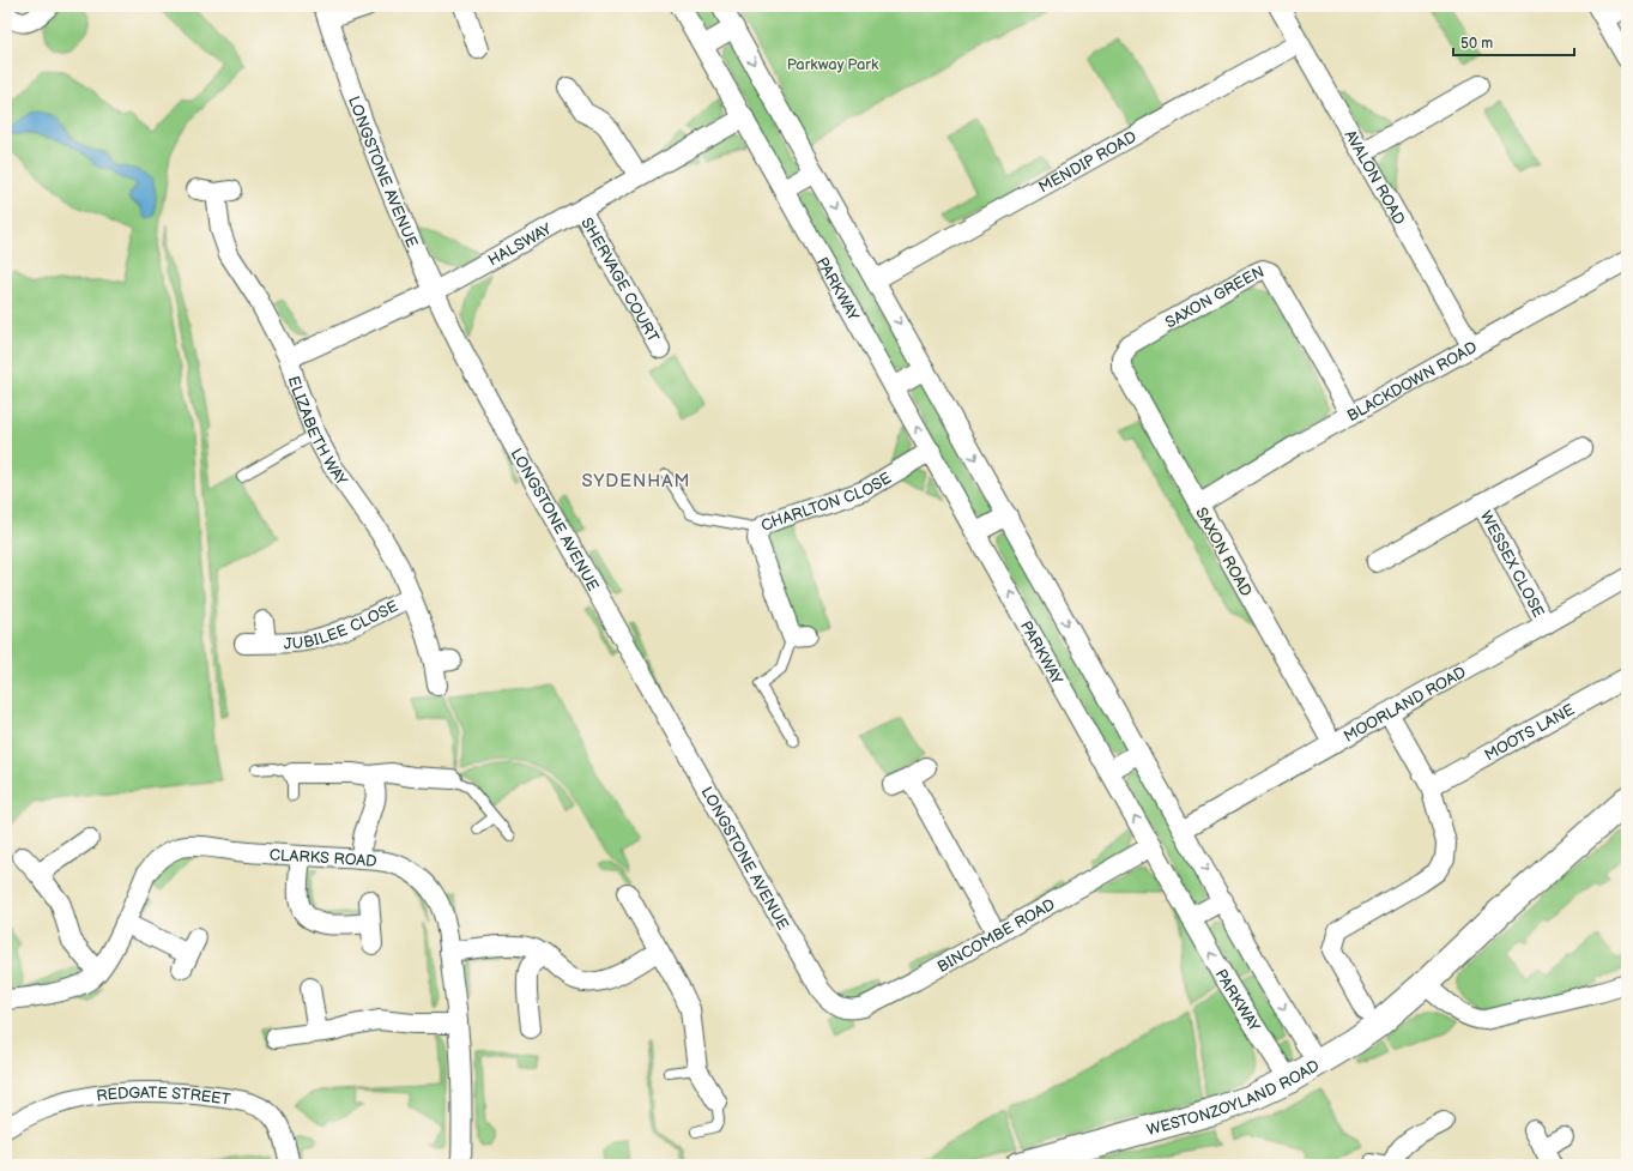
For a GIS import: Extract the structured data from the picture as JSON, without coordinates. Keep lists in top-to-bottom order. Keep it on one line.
{"streets":{"main road":["WESTONZOYLAND ROAD"],"street":["MENDIP ROAD","LONGSTONE AVENUE","AVALON ROAD","HALSWAY","SHERVAGE COURT","PARKWAY","SAXON GREEN","BLACKDOWN ROAD","ELIZABETH WAY","CHARLTON CLOSE","SAXON ROAD","WESSEX CLOSE","JUBILEE CLOSE","MOORLAND ROAD","MOOTS LANE","CLARKS ROAD","BINCOMBE ROAD","REDGATE STREET"]},"crossings":[["MENDIP ROAD","AVALON ROAD"],["LONGSTONE AVENUE","HALSWAY"],["LONGSTONE AVENUE","BINCOMBE ROAD"],["AVALON ROAD","BLACKDOWN ROAD"],["HALSWAY","SHERVAGE COURT"],["HALSWAY","PARKWAY"],["HALSWAY","ELIZABETH WAY"],["PARKWAY","CHARLTON CLOSE"],["PARKWAY","BINCOMBE ROAD"],["PARKWAY","WESTONZOYLAND ROAD"],["SAXON GREEN","BLACKDOWN ROAD"],["SAXON GREEN","SAXON ROAD"],["BLACKDOWN ROAD","SAXON ROAD"],["ELIZABETH WAY","JUBILEE CLOSE"],["SAXON ROAD","MOORLAND ROAD"],["WESSEX CLOSE","MOORLAND ROAD"]],"districts":["SYDENHAM"],"parks":["Parkway Park"],"scale_bar":"50 m"}
